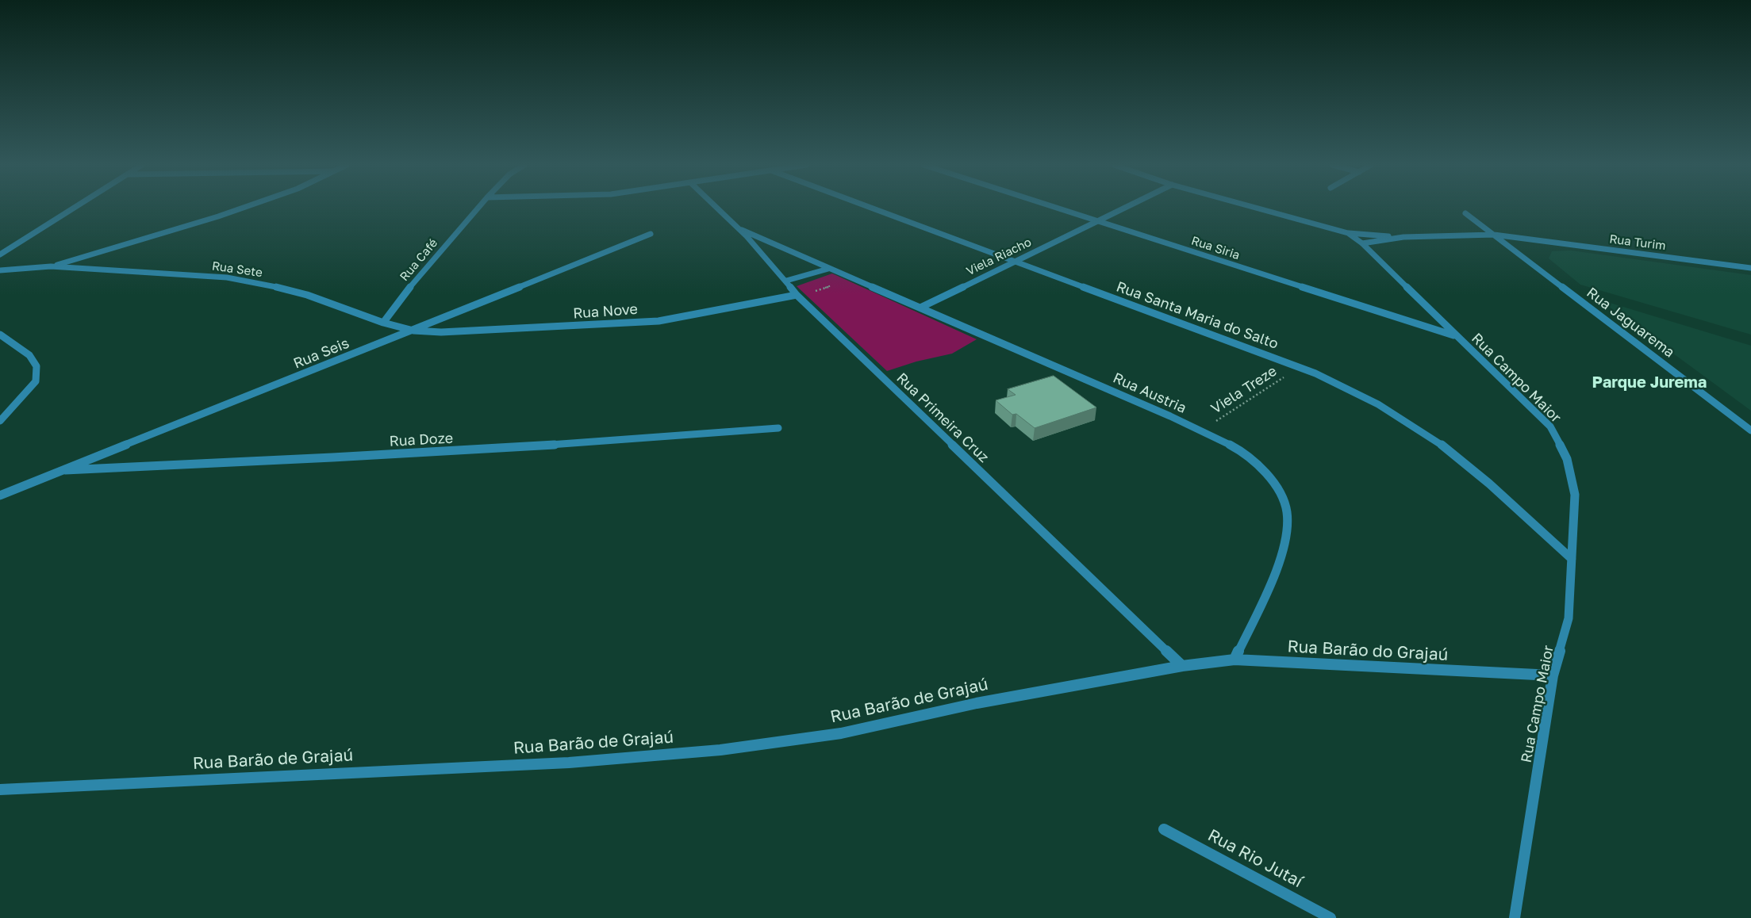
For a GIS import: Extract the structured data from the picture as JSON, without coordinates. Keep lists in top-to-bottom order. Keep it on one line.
{"streets":{"street":["Rua Turim","Rua Siria","Viela Riacho","Rua Café","Rua Sete","Rua Nove","Rua Santa Maria do Salto","Rua Jaguarema","Rua Seis","Rua Campo Maior","Rua Austria","Rua Primeira Cruz","Rua Doze","Rua Barão do Grajaú","Rua Barão de Grajaú","Rua Rio Jutaí"],"path":["Viela Treze"]},"crossings":[["Rua Turim","Rua Jaguarema"],["Rua Turim","Rua Campo Maior"],["Rua Siria","Viela Riacho"],["Rua Siria","Rua Campo Maior"],["Viela Riacho","Rua Santa Maria do Salto"],["Viela Riacho","Rua Austria"],["Rua Café","Rua Sete"],["Rua Sete","Rua Nove"],["Rua Sete","Rua Seis"],["Rua Nove","Rua Seis"],["Rua Nove","Rua Primeira Cruz"],["Rua Santa Maria do Salto","Rua Campo Maior"],["Rua Santa Maria do Salto","Viela Treze"],["Rua Seis","Rua Doze"],["Rua Campo Maior","Rua Barão do Grajaú"],["Viela Treze","Rua Austria"],["Rua Austria","Rua Primeira Cruz"],["Rua Austria","Rua Barão do Grajaú"],["Rua Primeira Cruz","Rua Barão do Grajaú"],["Rua Primeira Cruz","Rua Barão de Grajaú"],["Rua Barão do Grajaú","Rua Barão de Grajaú"]],"districts":["Parque Jurema"]}
